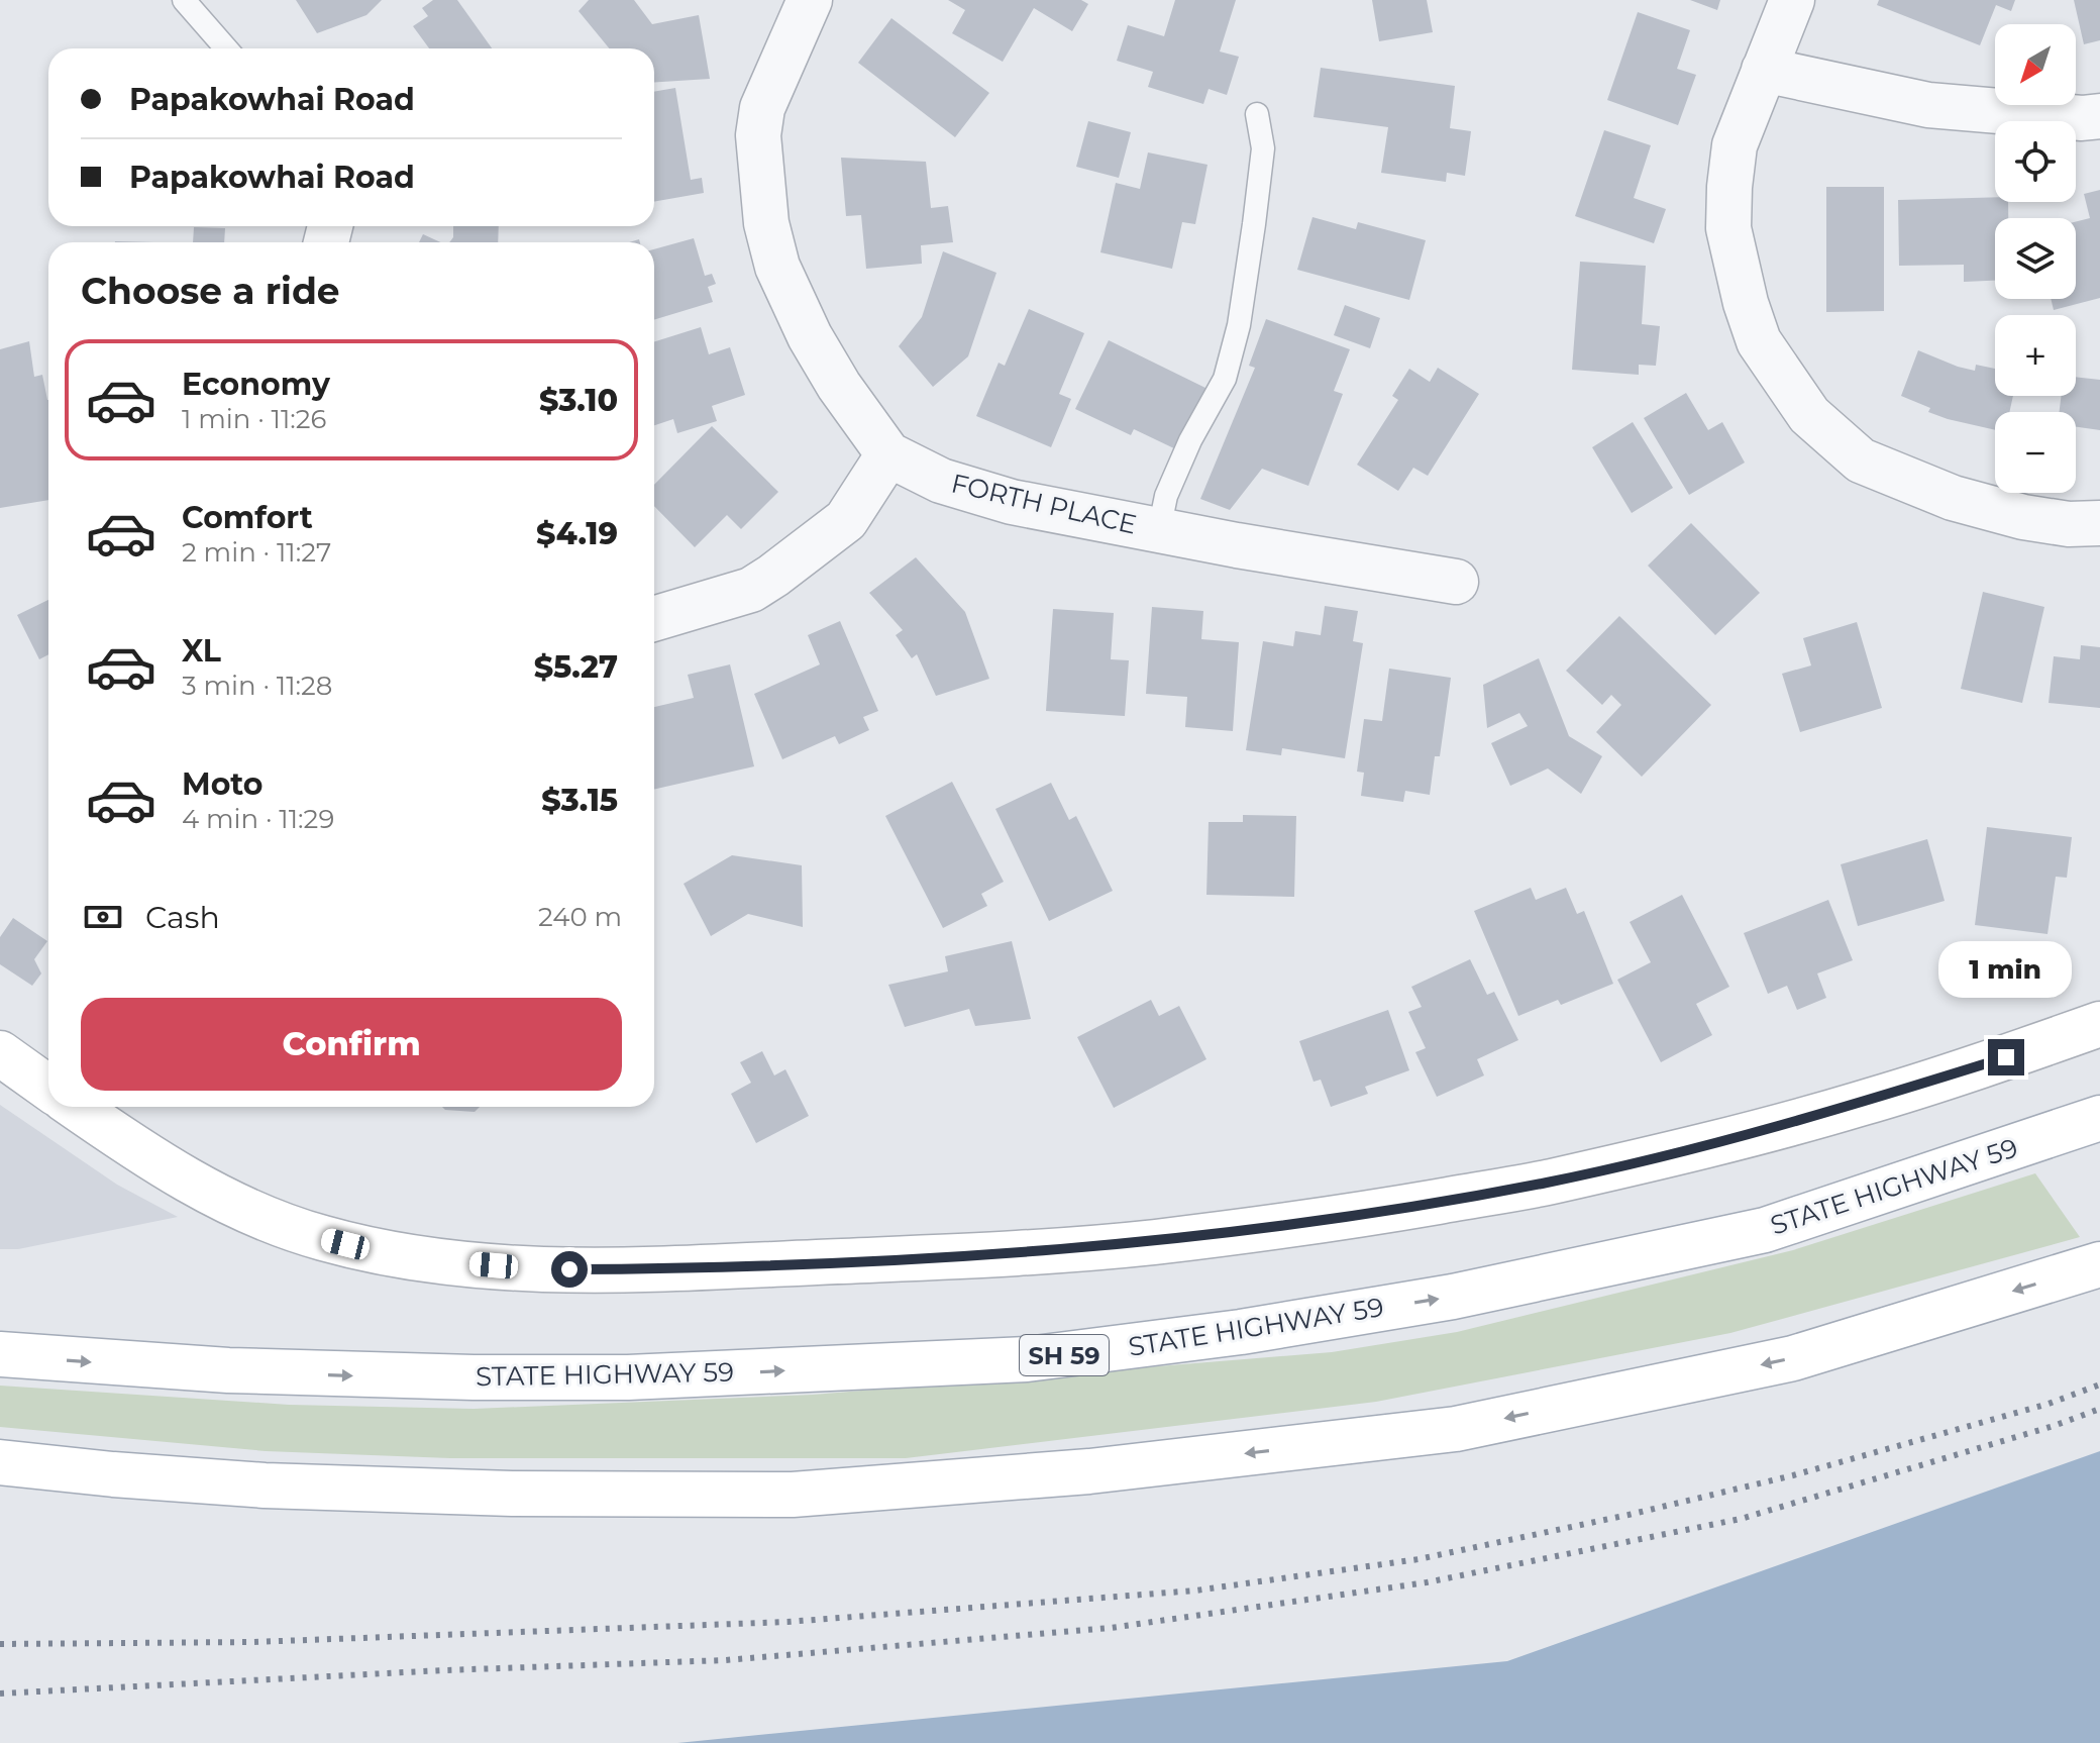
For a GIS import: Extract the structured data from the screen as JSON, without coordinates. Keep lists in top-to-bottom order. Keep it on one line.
{"streets":{"main road":["STATE HIGHWAY 59","SH 59"],"street":["FORTH PLACE"]},"north":"bottom left","page":{"map_buttons":["+","−"],"banner":["Papakowhai Road","Papakowhai Road"],"heading":"Choose a ride","list":[{"name":"Economy","note":"1 min · 11:26","value":"$3.10"},{"name":"Comfort","note":"2 min · 11:27","value":"$4.19"},{"name":"XL","note":"3 min · 11:28","value":"$5.27"},{"name":"Moto","note":"4 min · 11:29","value":"$3.15"}],"pay":["Cash","240 m"],"bubble":"1 min","buttons":"Confirm"}}
